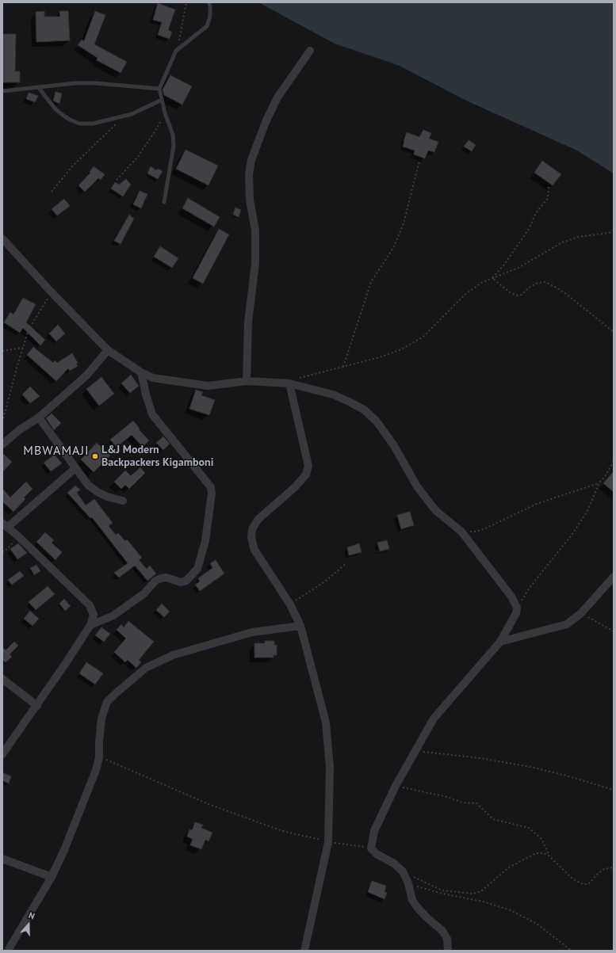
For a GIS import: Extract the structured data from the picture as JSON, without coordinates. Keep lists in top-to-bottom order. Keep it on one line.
{"districts":["MBWAMAJI"],"places":["L&J Modern Backpackers Kigamboni"],"north":"top"}
